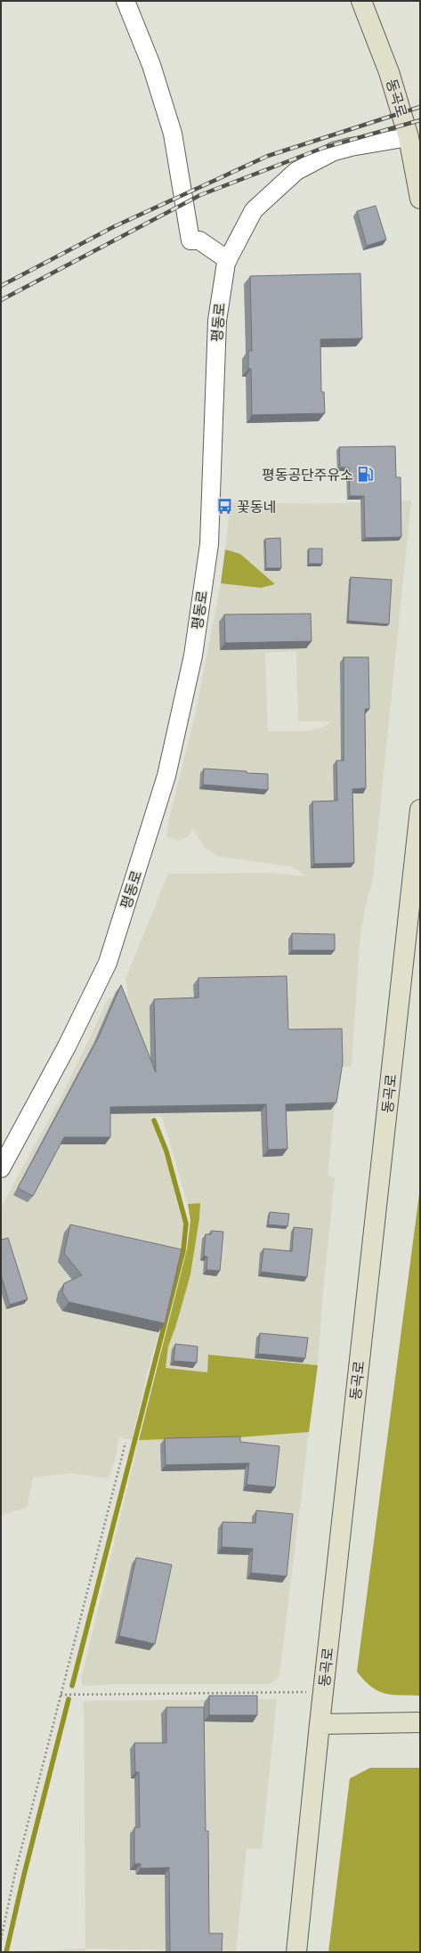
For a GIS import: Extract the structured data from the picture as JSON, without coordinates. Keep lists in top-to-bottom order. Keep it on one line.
{"streets":{"main road":["동곡로"],"street":["평동로"]},"crossings":[["동곡로","평동로"]],"places":{"fuel station":["평동공단주유소"],"bus stop":["꽃동네"]}}
